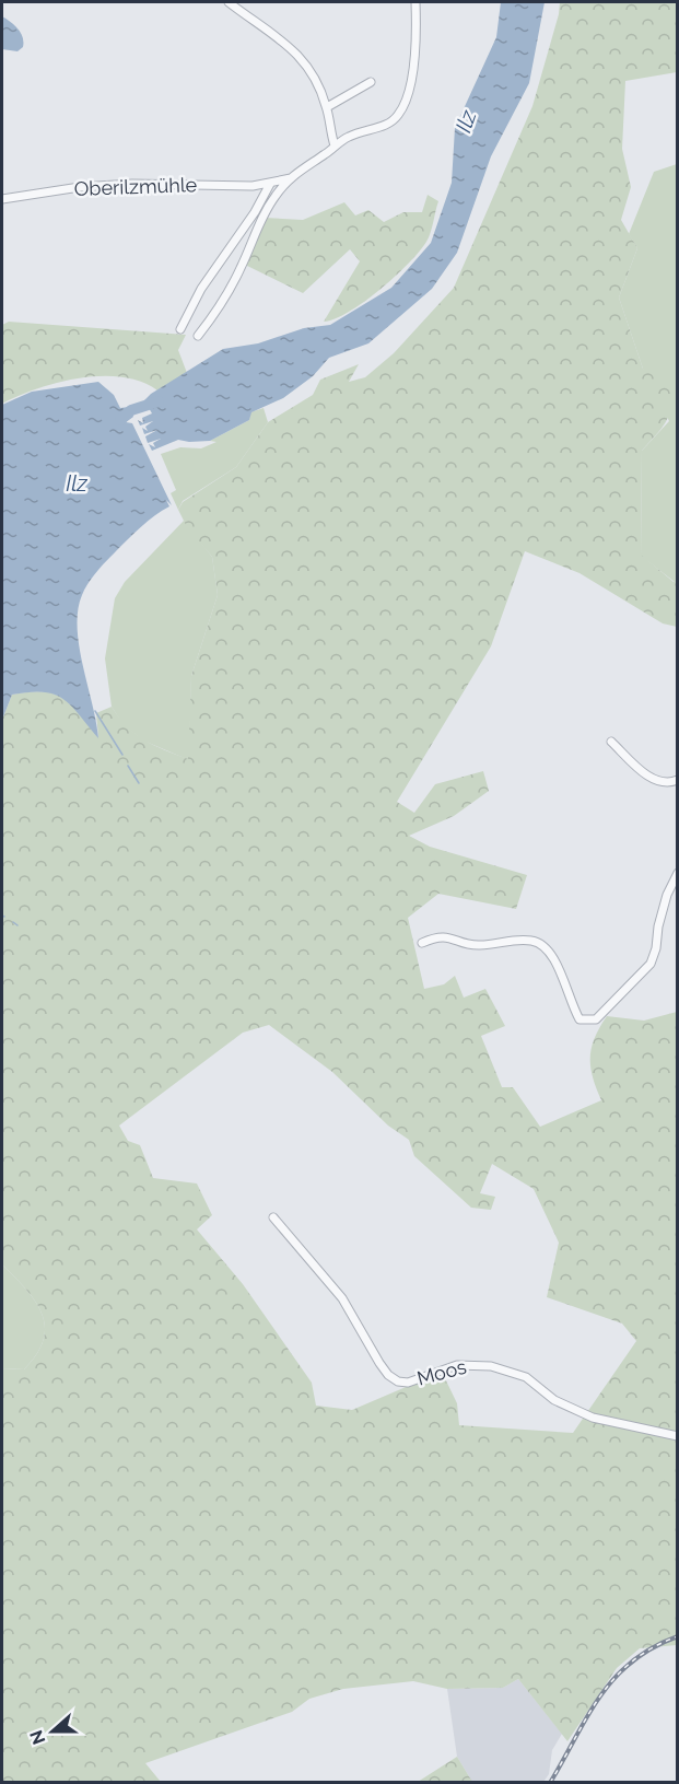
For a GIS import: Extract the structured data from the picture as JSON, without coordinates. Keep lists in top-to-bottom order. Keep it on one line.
{"streets":{"street":["Oberilzmühle","Moos"]},"water":["Ilz"],"north":"left"}
